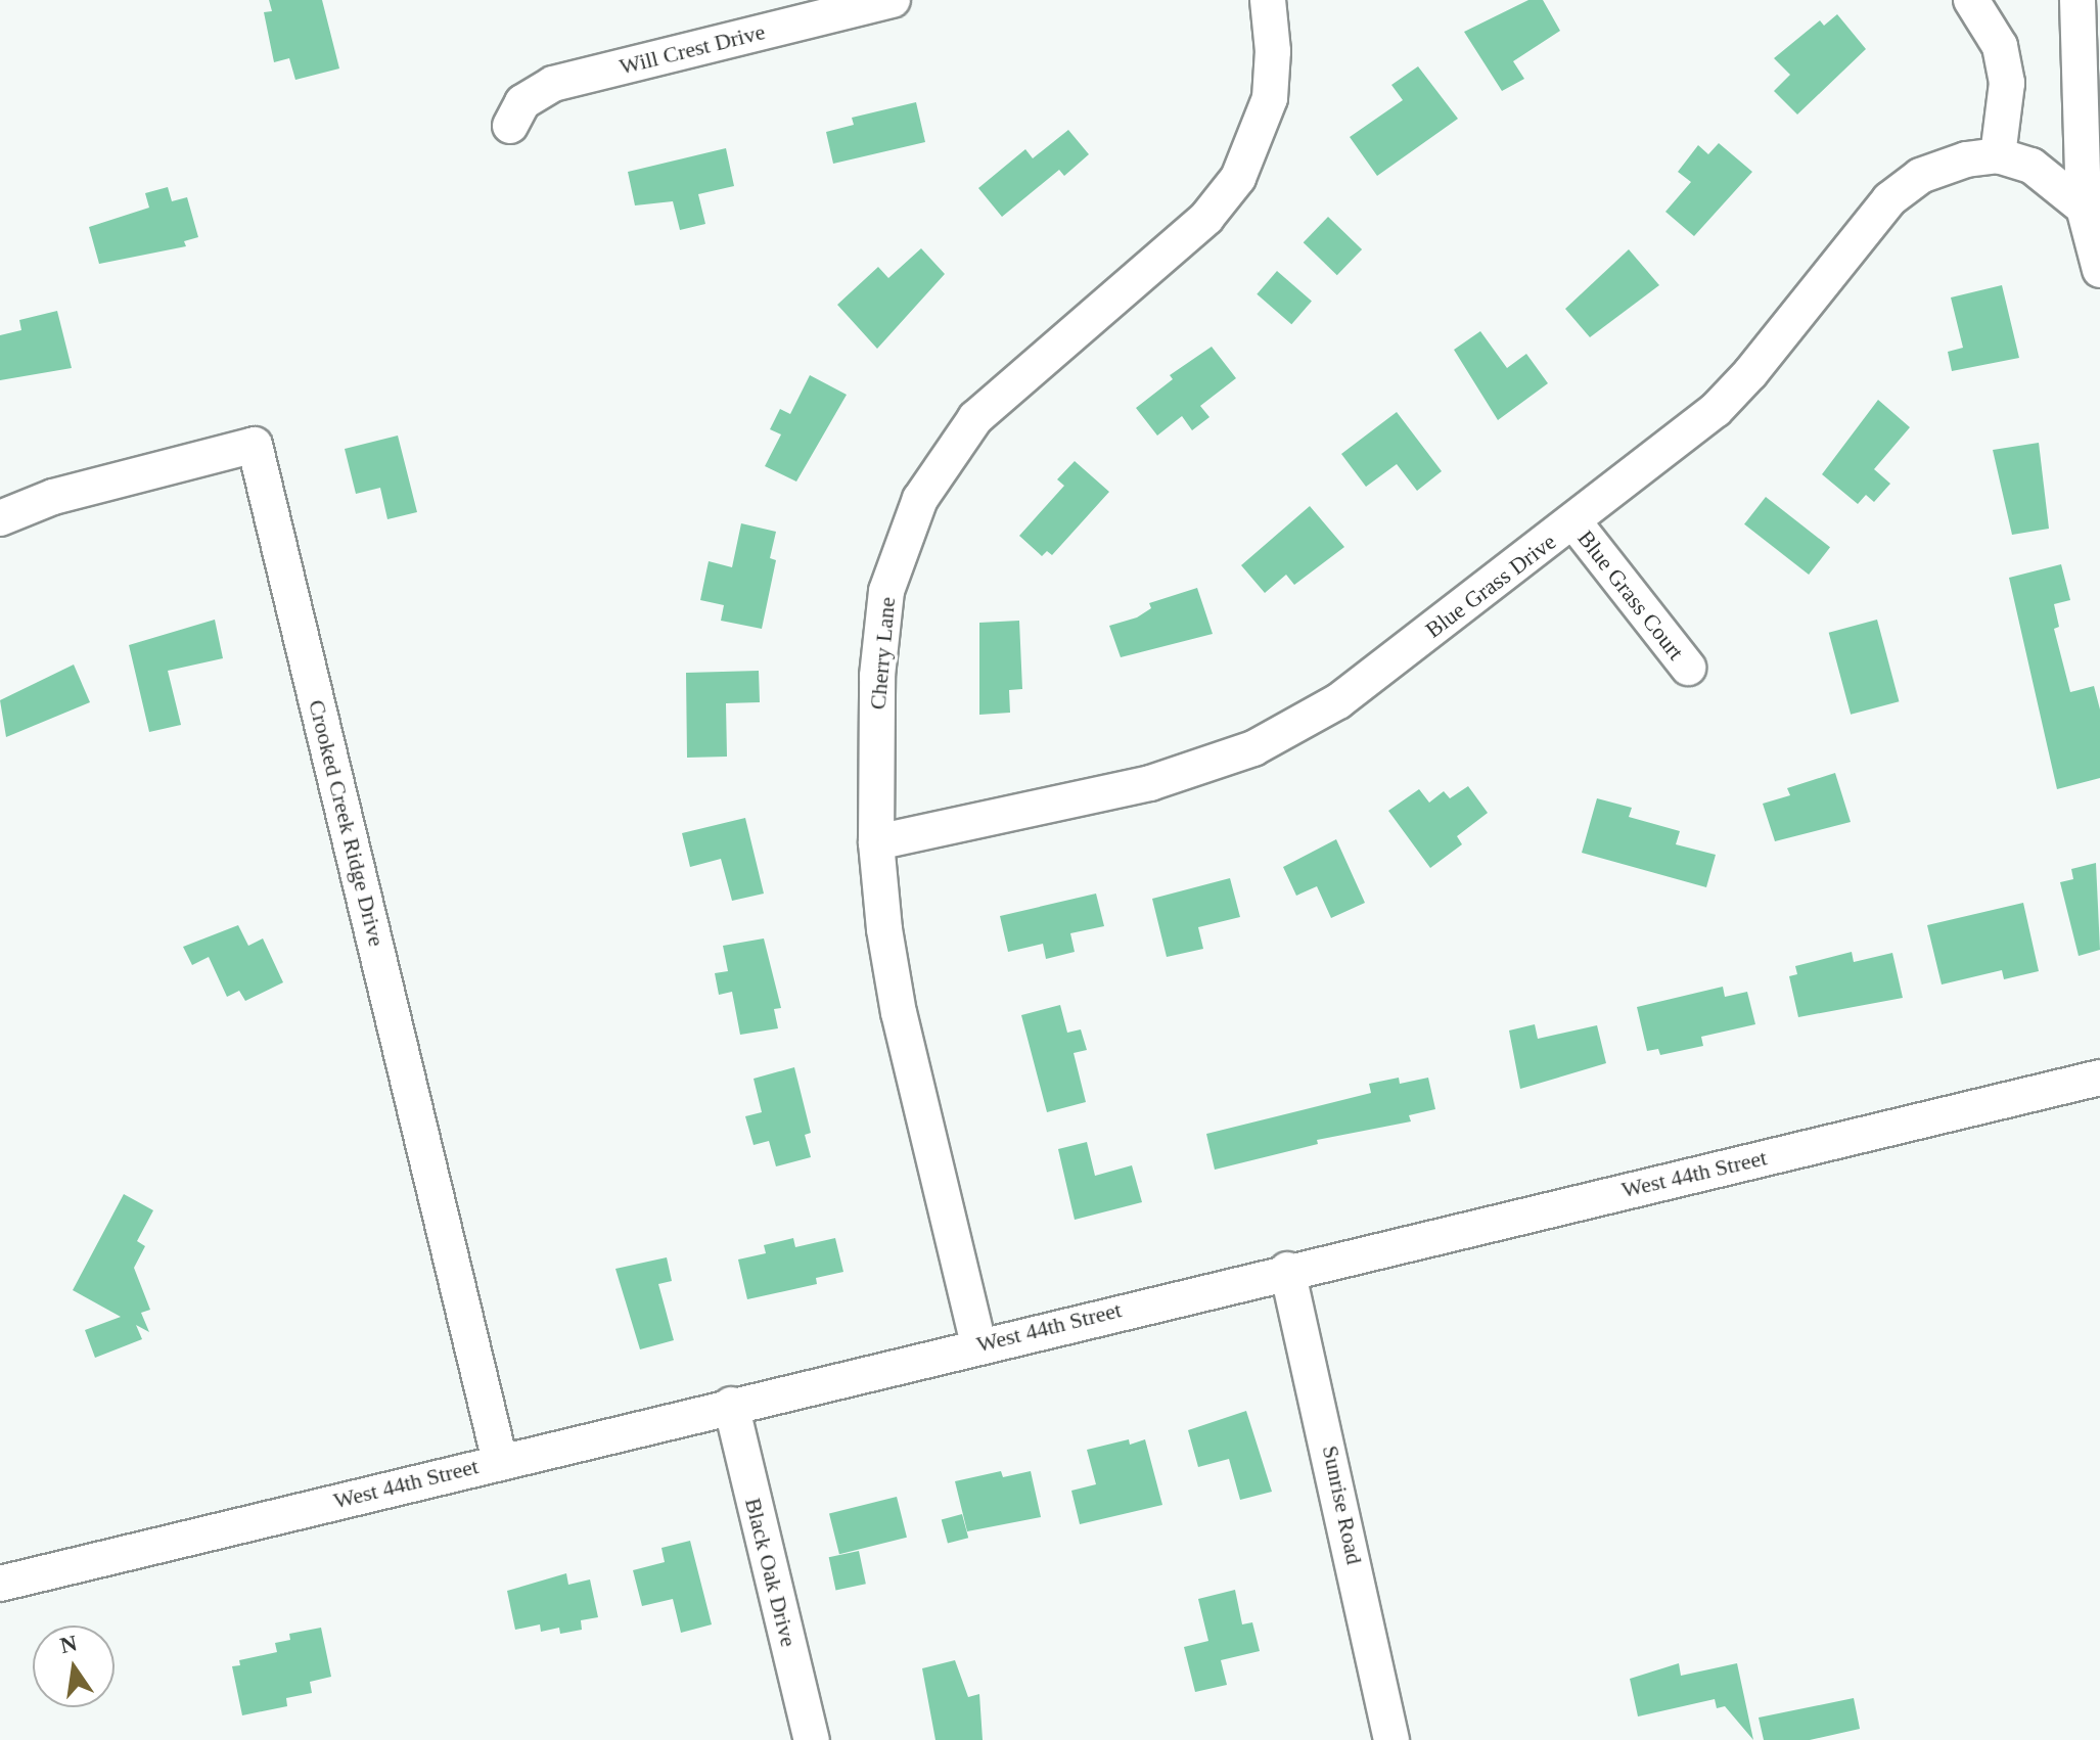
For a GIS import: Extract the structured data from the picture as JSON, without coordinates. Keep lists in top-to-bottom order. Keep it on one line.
{"streets":{"street":["Will Crest Drive","Blue Grass Drive","Blue Grass Court","Cherry Lane","Crooked Creek Ridge Drive","West 44th Street","Sunrise Road","Black Oak Drive"]},"crossings":[["Blue Grass Drive","Blue Grass Court"],["Blue Grass Drive","Cherry Lane"],["Cherry Lane","West 44th Street"],["Crooked Creek Ridge Drive","West 44th Street"],["West 44th Street","Sunrise Road"],["West 44th Street","Black Oak Drive"]],"north":"top"}
